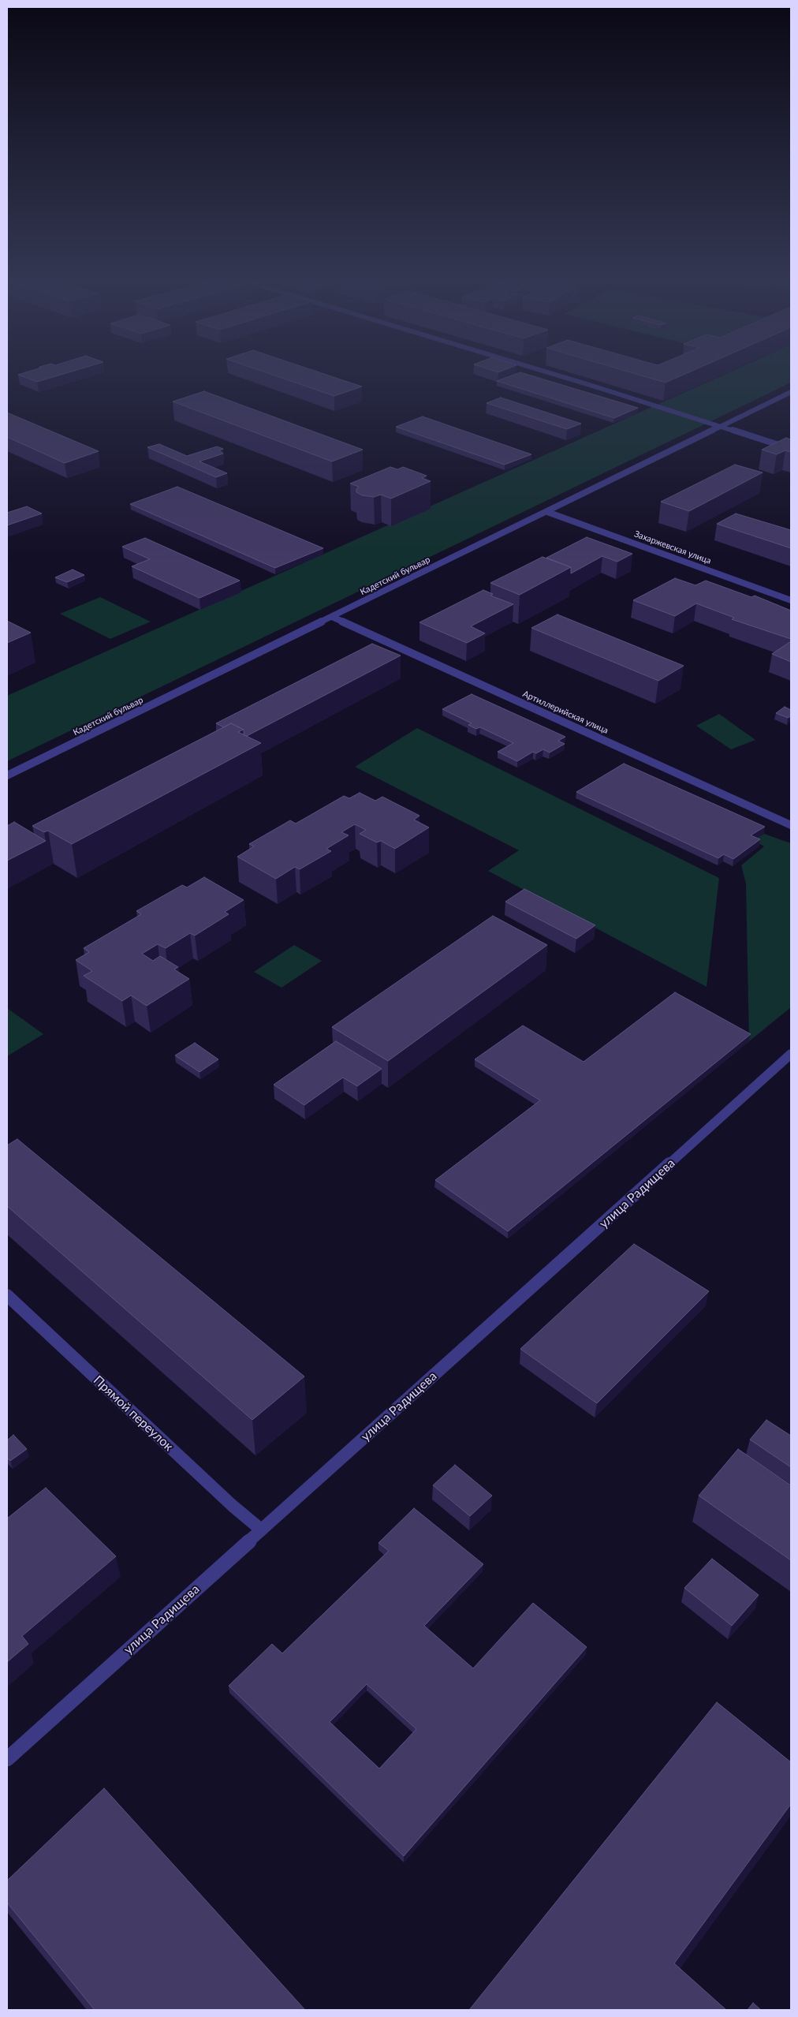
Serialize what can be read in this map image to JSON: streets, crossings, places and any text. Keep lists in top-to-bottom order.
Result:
{
  "streets": {
    "street": [
      "Захаржевская улица",
      "Кадетский бульвар",
      "Артиллерийская улица",
      "улица Радищева",
      "Прямой переулок"
    ]
  },
  "crossings": [
    ["Захаржевская улица", "Кадетский бульвар"],
    ["Кадетский бульвар", "Артиллерийская улица"],
    ["улица Радищева", "Прямой переулок"]
  ]
}
